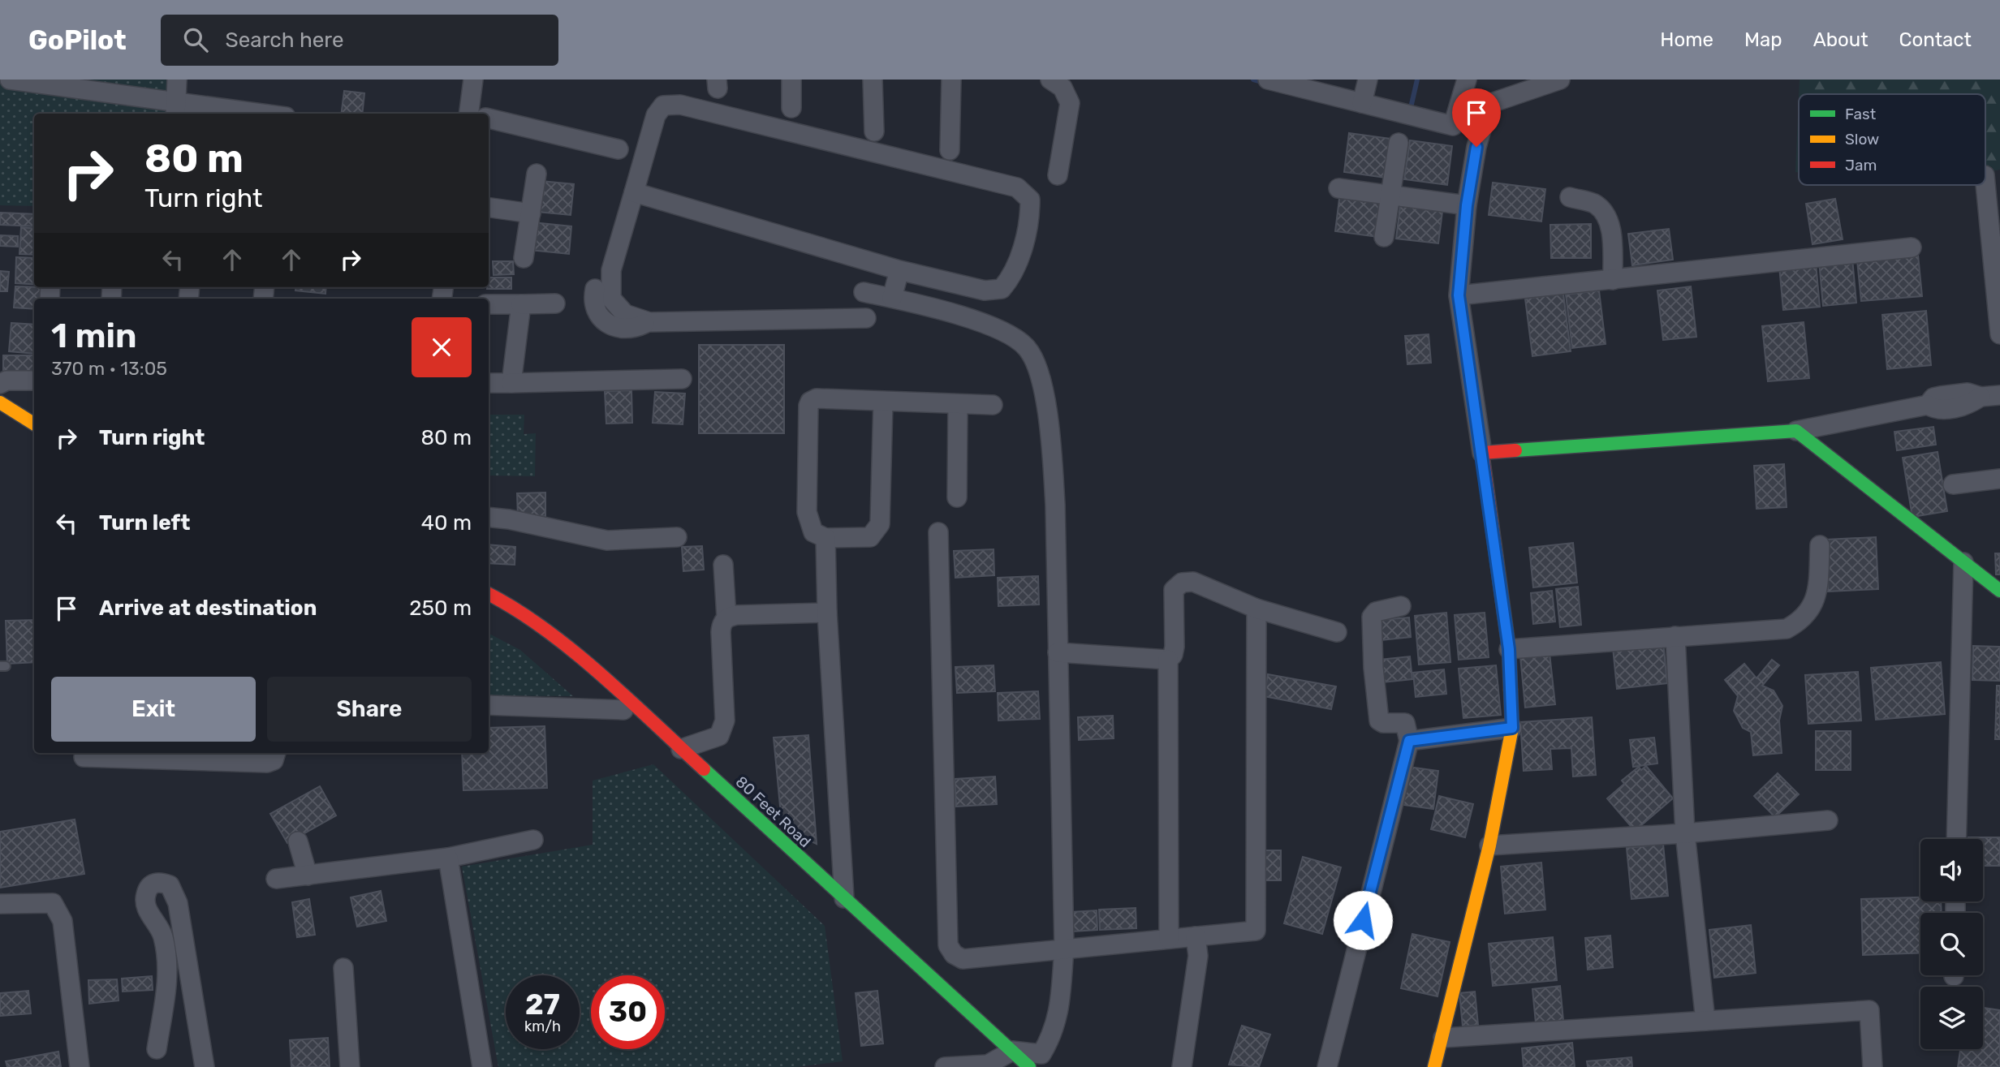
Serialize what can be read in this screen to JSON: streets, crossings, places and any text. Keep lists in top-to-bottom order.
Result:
{
  "streets": {
    "main road": ["80 Feet Road"]
  },
  "legend": ["Fast", "Slow", "Jam"],
  "page": {
    "header": "GoPilot",
    "search": "Search here",
    "nav": [
      "Home",
      "Map",
      "About",
      "Contact"
    ],
    "turn": ["80 m", "Turn right"],
    "heading": ["1 min", "370 m · 13:05"],
    "list": [
      {
        "name": "Turn right",
        "value": "80 m"
      },
      {
        "name": "Turn left",
        "value": "40 m"
      },
      {
        "name": "Arrive at destination",
        "value": "250 m"
      }
    ],
    "buttons": ["Exit", "Share"],
    "speed": "27 km/h",
    "limit": "30"
  }
}
